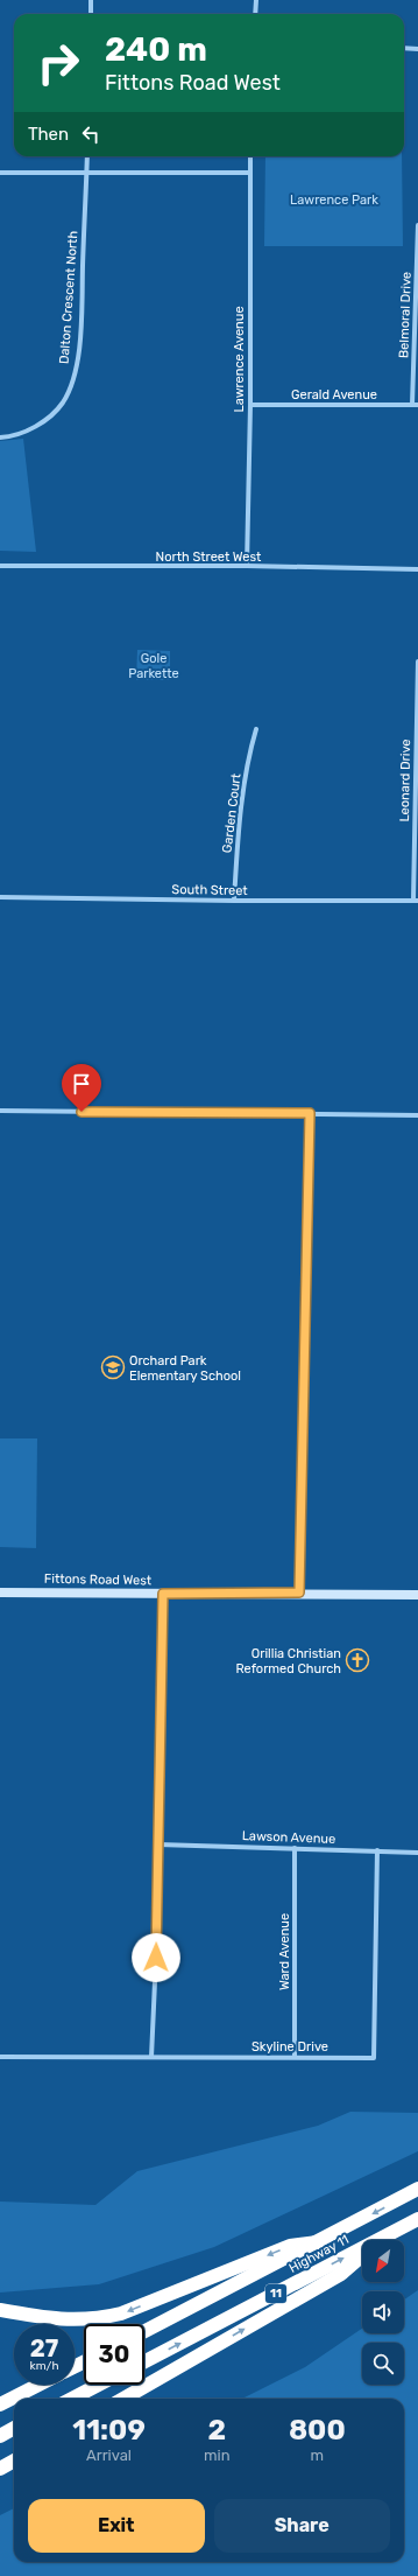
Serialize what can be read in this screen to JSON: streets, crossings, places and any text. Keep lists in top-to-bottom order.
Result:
{
  "streets": {
    "highway": ["Highway 11", "11"],
    "street": [
      "Dalton Crescent North",
      "Belmoral Drive",
      "Lawrence Avenue",
      "Gerald Avenue",
      "North Street West",
      "Leonard Drive",
      "Garden Court",
      "South Street",
      "Fittons Road West",
      "Lawson Avenue",
      "Ward Avenue",
      "Skyline Drive"
    ]
  },
  "crossings": [
    ["Belmoral Drive", "Gerald Avenue"],
    ["Lawrence Avenue", "Gerald Avenue"],
    ["Lawrence Avenue", "North Street West"],
    ["Leonard Drive", "South Street"],
    ["Garden Court", "South Street"],
    ["Lawson Avenue", "Ward Avenue"],
    ["Lawson Avenue", "Skyline Drive"],
    ["Ward Avenue", "Skyline Drive"]
  ],
  "parks": ["Lawrence Park", "Gole Parkette"],
  "places": {
    "school or university": ["Orchard Park Elementary School"],
    "church": ["Orillia Christian Reformed Church"]
  },
  "north": "bottom left",
  "page": {
    "turn": ["240 m", "Fittons Road West"],
    "then": "Then",
    "speed": "27 km/h",
    "limit": "30",
    "eta": [
      "11:09",
      "Arrival",
      "2",
      "min",
      "800",
      "m"
    ],
    "buttons": ["Exit", "Share"]
  }
}
